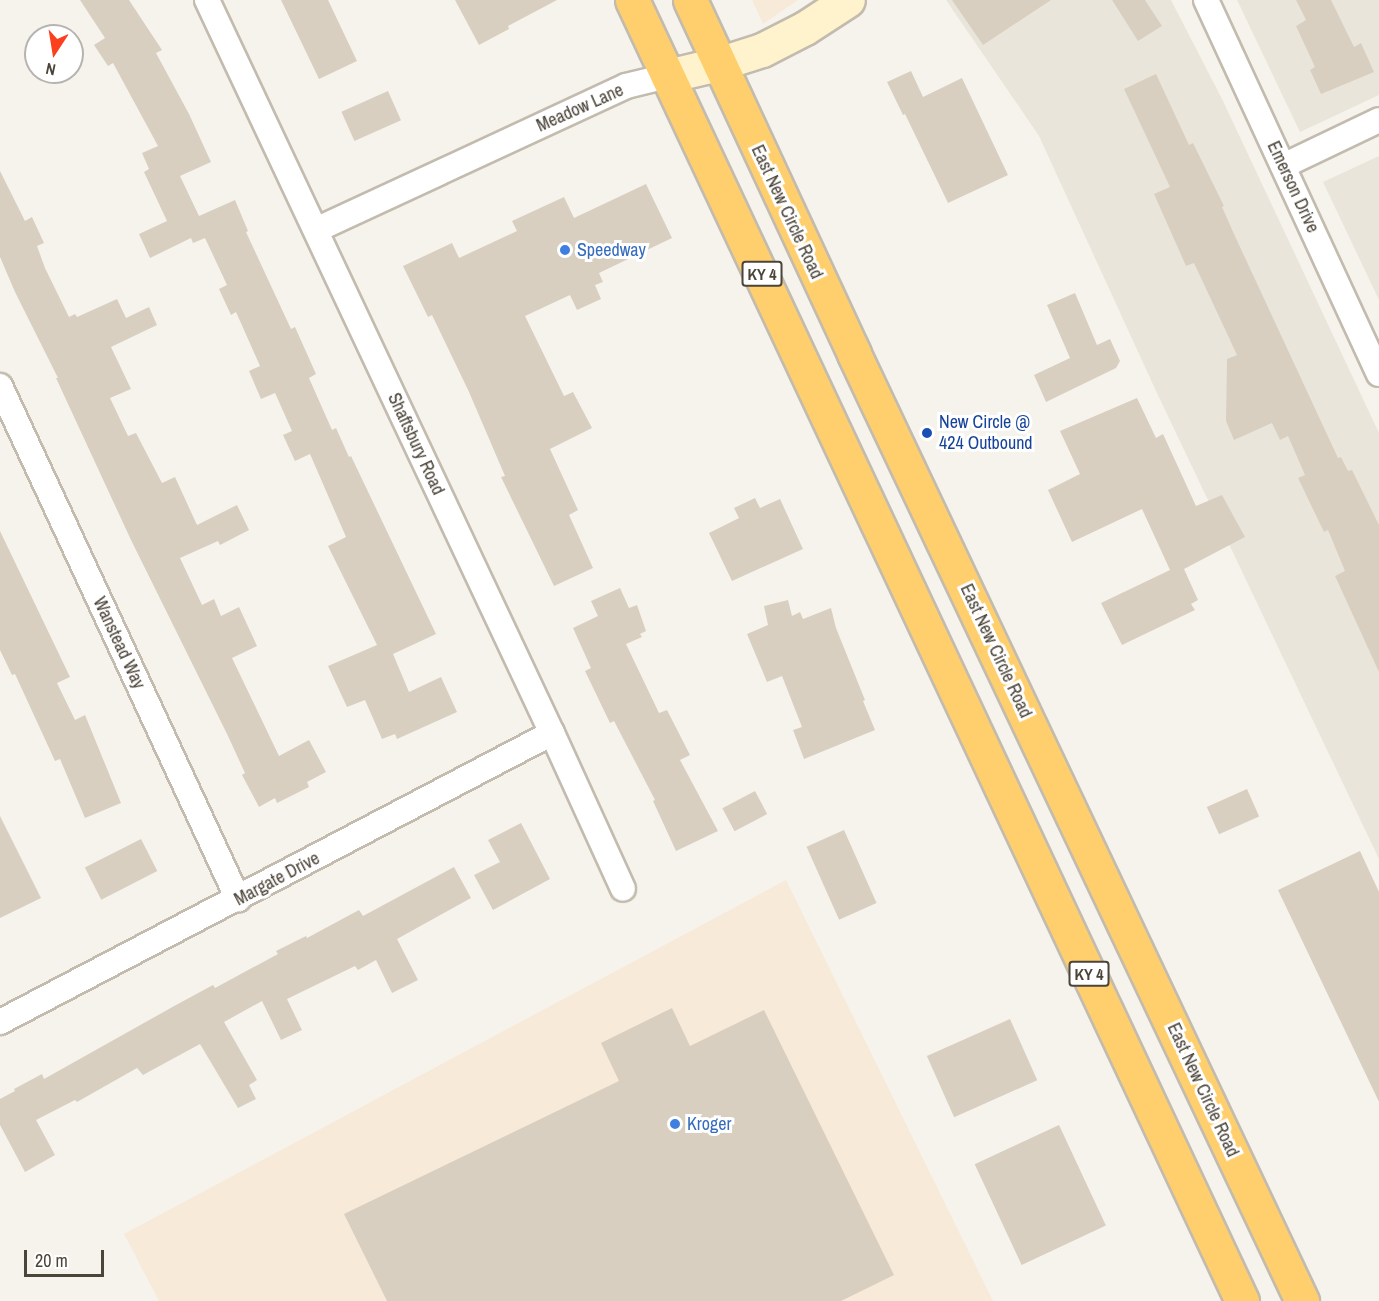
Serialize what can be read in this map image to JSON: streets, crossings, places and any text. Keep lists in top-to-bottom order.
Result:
{
  "streets": {
    "highway": ["East New Circle Road", "KY 4"],
    "street": [
      "Meadow Lane",
      "Emerson Drive",
      "Shaftsbury Road",
      "Wanstead Way",
      "Margate Drive"
    ]
  },
  "crossings": [
    ["Meadow Lane", "East New Circle Road"],
    ["Meadow Lane", "KY 4"],
    ["Meadow Lane", "Shaftsbury Road"],
    ["Shaftsbury Road", "Margate Drive"],
    ["Wanstead Way", "Margate Drive"]
  ],
  "places": ["Speedway", "New Circle @ 424 Outbound", "Kroger"],
  "scale_bar": "20 m",
  "north": "bottom"
}
